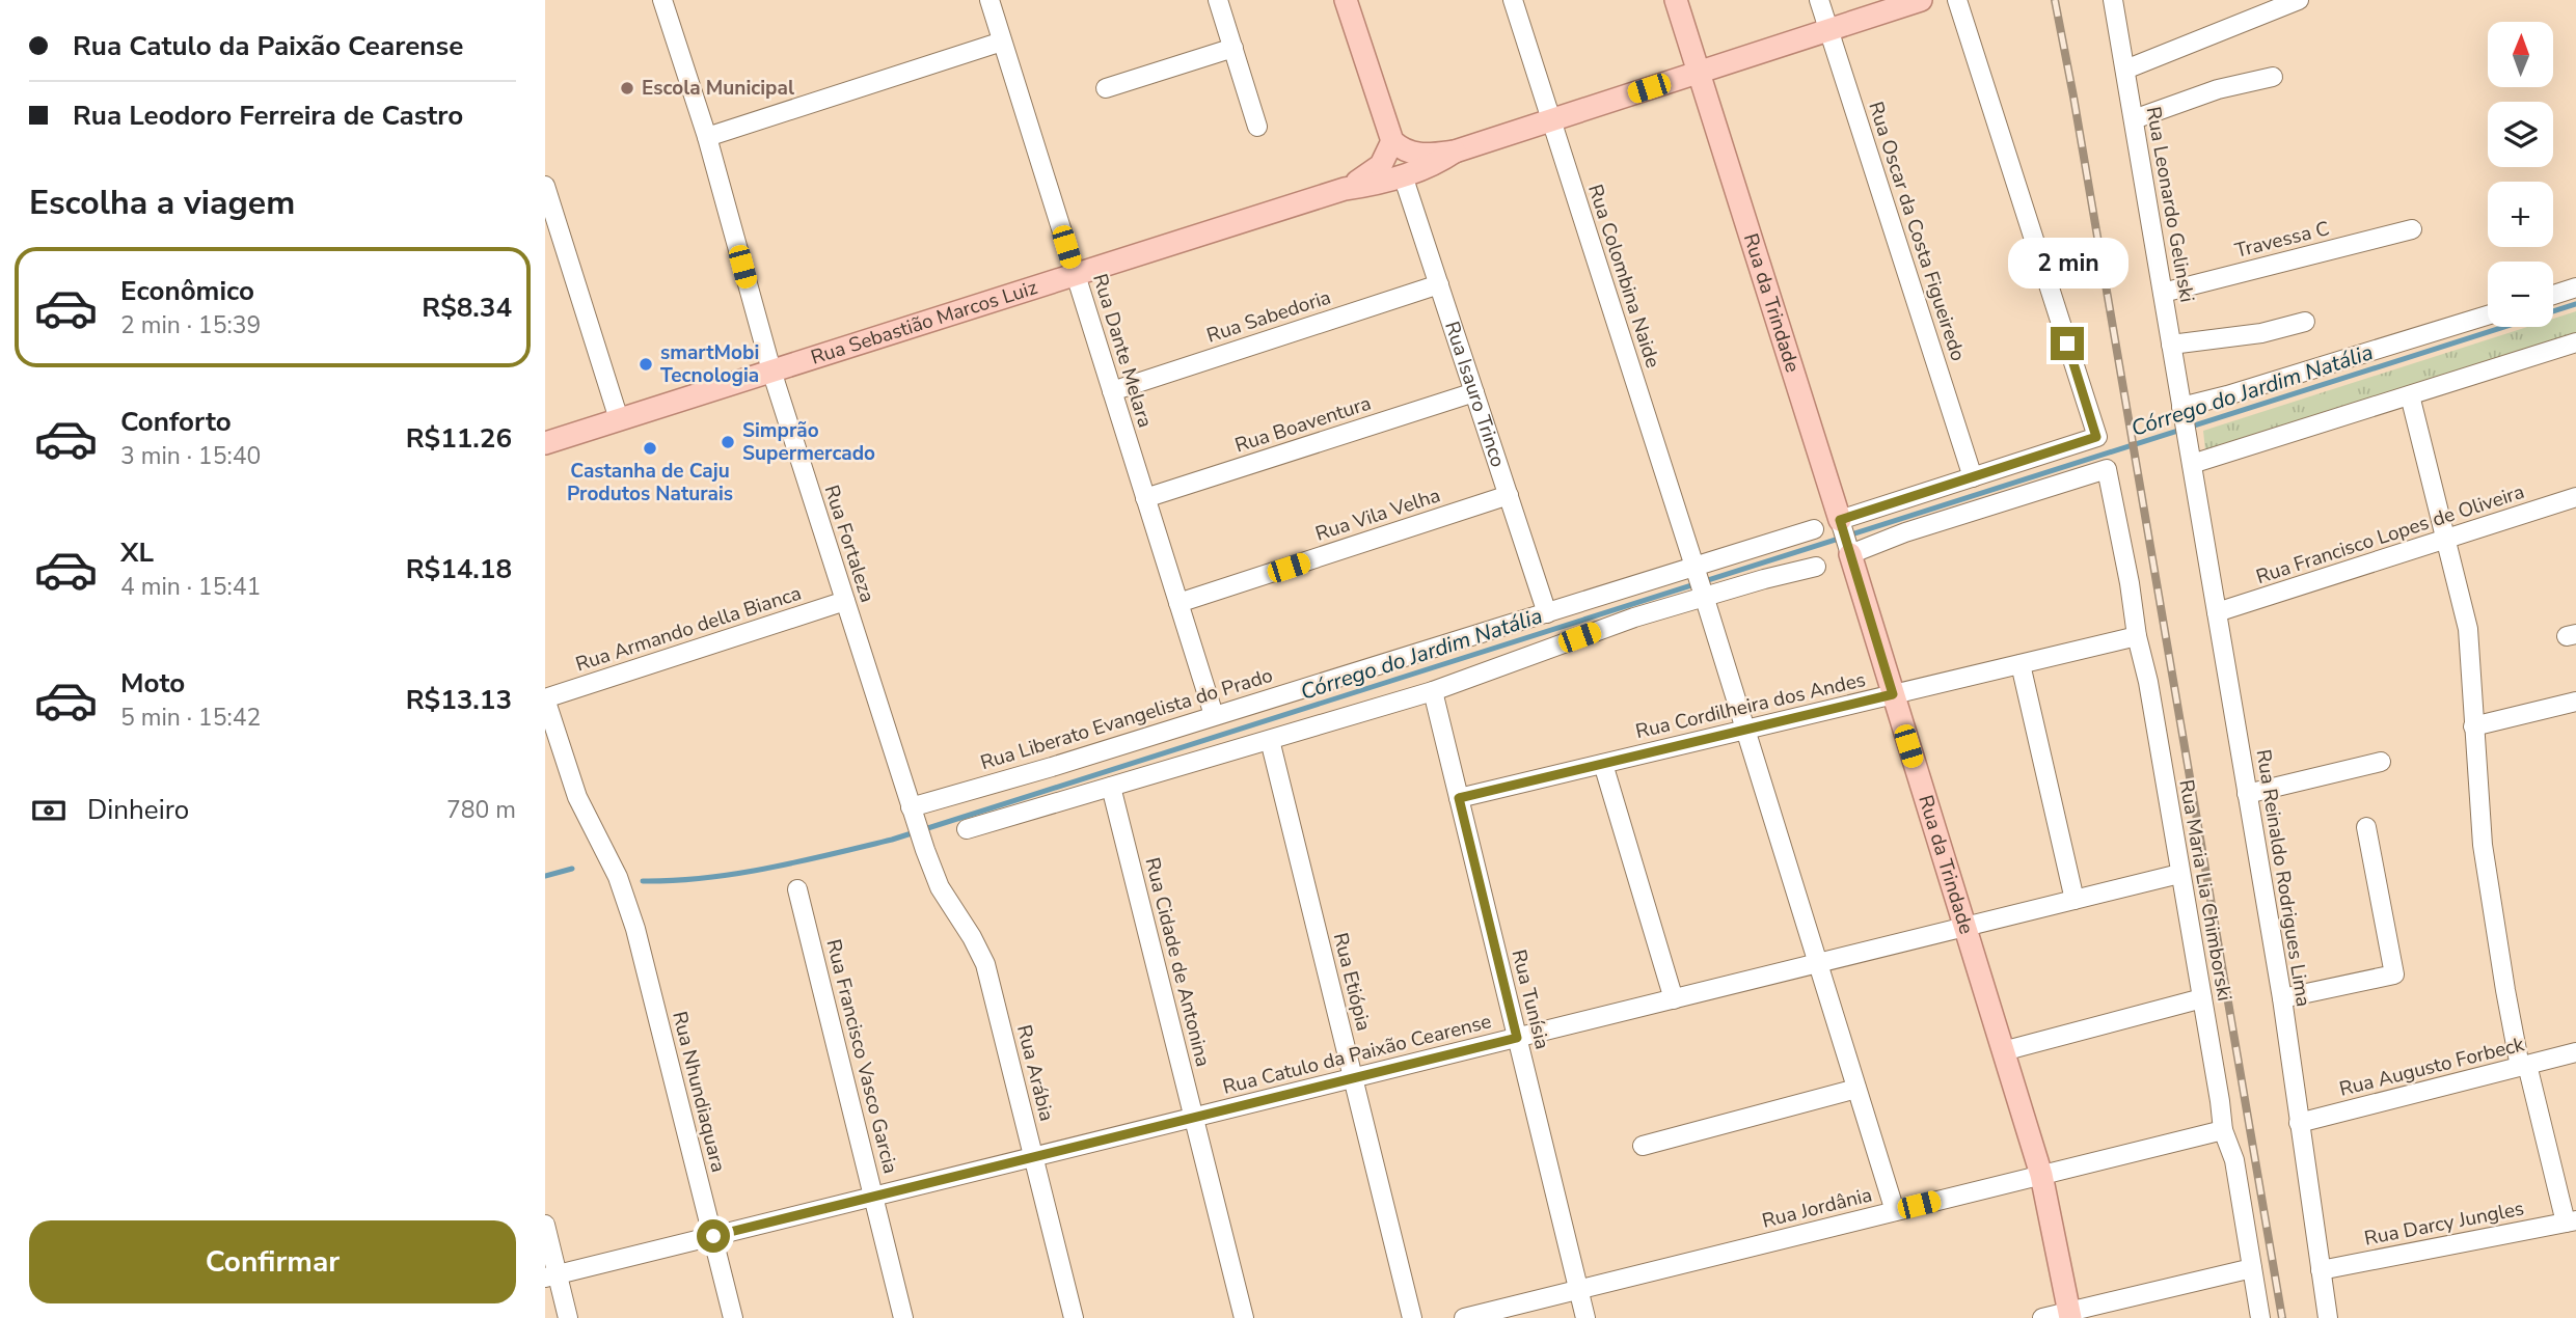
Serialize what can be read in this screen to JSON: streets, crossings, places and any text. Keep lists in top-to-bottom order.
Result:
{
  "streets": {
    "main road": ["Rua da Trindade", "Rua Sebastião Marcos Luiz"],
    "street": [
      "Rua Leonardo Gelinski",
      "Rua Oscar da Costa Figueiredo",
      "Travessa C",
      "Rua Colombina Naide",
      "Rua Sabedoria",
      "Rua Dante Melara",
      "Rua Isauro Trinco",
      "Rua Boaventura",
      "Rua Vila Velha",
      "Rua Francisco Lopes de Oliveira",
      "Rua Fortaleza",
      "Rua Armando della Bianca",
      "Rua Cordilheira dos Andes",
      "Rua Liberato Evangelista do Prado",
      "Rua Reinaldo Rodrigues Lima",
      "Rua Maria Lia Chimborski",
      "Rua Cidade de Antonina",
      "Rua Etiópia",
      "Rua Tunísia",
      "Rua Catulo da Paixão Cearense",
      "Rua Francisco Vasco Garcia",
      "Rua Augusto Forbeck",
      "Rua Arábia",
      "Rua Nhundiaquara",
      "Rua Jordânia",
      "Rua Darcy Jungles"
    ]
  },
  "crossings": [
    ["Rua Leonardo Gelinski", "Travessa C"],
    ["Rua Leonardo Gelinski", "Rua Reinaldo Rodrigues Lima"],
    ["Rua Oscar da Costa Figueiredo", "Rua Sebastião Marcos Luiz"],
    ["Rua Colombina Naide", "Rua Sebastião Marcos Luiz"],
    ["Rua Colombina Naide", "Rua Cordilheira dos Andes"],
    ["Rua Colombina Naide", "Rua Liberato Evangelista do Prado"],
    ["Rua Colombina Naide", "Rua Catulo da Paixão Cearense"],
    ["Rua Colombina Naide", "Rua Jordânia"],
    ["Rua da Trindade", "Rua Sebastião Marcos Luiz"],
    ["Rua da Trindade", "Rua Cordilheira dos Andes"],
    ["Rua da Trindade", "Rua Maria Lia Chimborski"],
    ["Rua da Trindade", "Rua Catulo da Paixão Cearense"],
    ["Rua da Trindade", "Rua Jordânia"],
    ["Rua Sabedoria", "Rua Dante Melara"],
    ["Rua Sabedoria", "Rua Isauro Trinco"],
    ["Rua Sebastião Marcos Luiz", "Rua Dante Melara"],
    ["Rua Sebastião Marcos Luiz", "Rua Isauro Trinco"],
    ["Rua Sebastião Marcos Luiz", "Rua Fortaleza"],
    ["Rua Dante Melara", "Rua Boaventura"],
    ["Rua Dante Melara", "Rua Vila Velha"],
    ["Rua Dante Melara", "Rua Liberato Evangelista do Prado"],
    ["Rua Isauro Trinco", "Rua Boaventura"],
    ["Rua Isauro Trinco", "Rua Vila Velha"],
    ["Rua Isauro Trinco", "Rua Liberato Evangelista do Prado"],
    ["Rua Francisco Lopes de Oliveira", "Rua Reinaldo Rodrigues Lima"],
    ["Rua Fortaleza", "Rua Armando della Bianca"],
    ["Rua Fortaleza", "Rua Liberato Evangelista do Prado"],
    ["Rua Fortaleza", "Rua Arábia"],
    ["Rua Armando della Bianca", "Rua Nhundiaquara"],
    ["Rua Cordilheira dos Andes", "Rua Maria Lia Chimborski"],
    ["Rua Cordilheira dos Andes", "Rua Tunísia"],
    ["Rua Reinaldo Rodrigues Lima", "Rua Augusto Forbeck"],
    ["Rua Reinaldo Rodrigues Lima", "Rua Darcy Jungles"],
    ["Rua Maria Lia Chimborski", "Rua Catulo da Paixão Cearense"],
    ["Rua Maria Lia Chimborski", "Rua Jordânia"],
    ["Rua Cidade de Antonina", "Rua Catulo da Paixão Cearense"],
    ["Rua Etiópia", "Rua Catulo da Paixão Cearense"],
    ["Rua Tunísia", "Rua Catulo da Paixão Cearense"],
    ["Rua Tunísia", "Rua Jordânia"],
    ["Rua Catulo da Paixão Cearense", "Rua Francisco Vasco Garcia"],
    ["Rua Catulo da Paixão Cearense", "Rua Arábia"],
    ["Rua Catulo da Paixão Cearense", "Rua Nhundiaquara"]
  ],
  "water": ["Córrego do Jardim Natália"],
  "places": [
    "Escola Municipal",
    "smartMobi Tecnologia",
    "Simprão Supermercado",
    "Castanha de Caju Produtos Naturais"
  ],
  "north": "top",
  "page": {
    "banner": ["Rua Catulo da Paixão Cearense", "Rua Leodoro Ferreira de Castro"],
    "map_buttons": ["+", "−"],
    "heading": "Escolha a viagem",
    "bubble": "2 min",
    "list": [
      {
        "name": "Econômico",
        "note": "2 min · 15:39",
        "value": "R$8.34"
      },
      {
        "name": "Conforto",
        "note": "3 min · 15:40",
        "value": "R$11.26"
      },
      {
        "name": "XL",
        "note": "4 min · 15:41",
        "value": "R$14.18"
      },
      {
        "name": "Moto",
        "note": "5 min · 15:42",
        "value": "R$13.13"
      }
    ],
    "pay": ["Dinheiro", "780 m"],
    "buttons": "Confirmar"
  }
}
